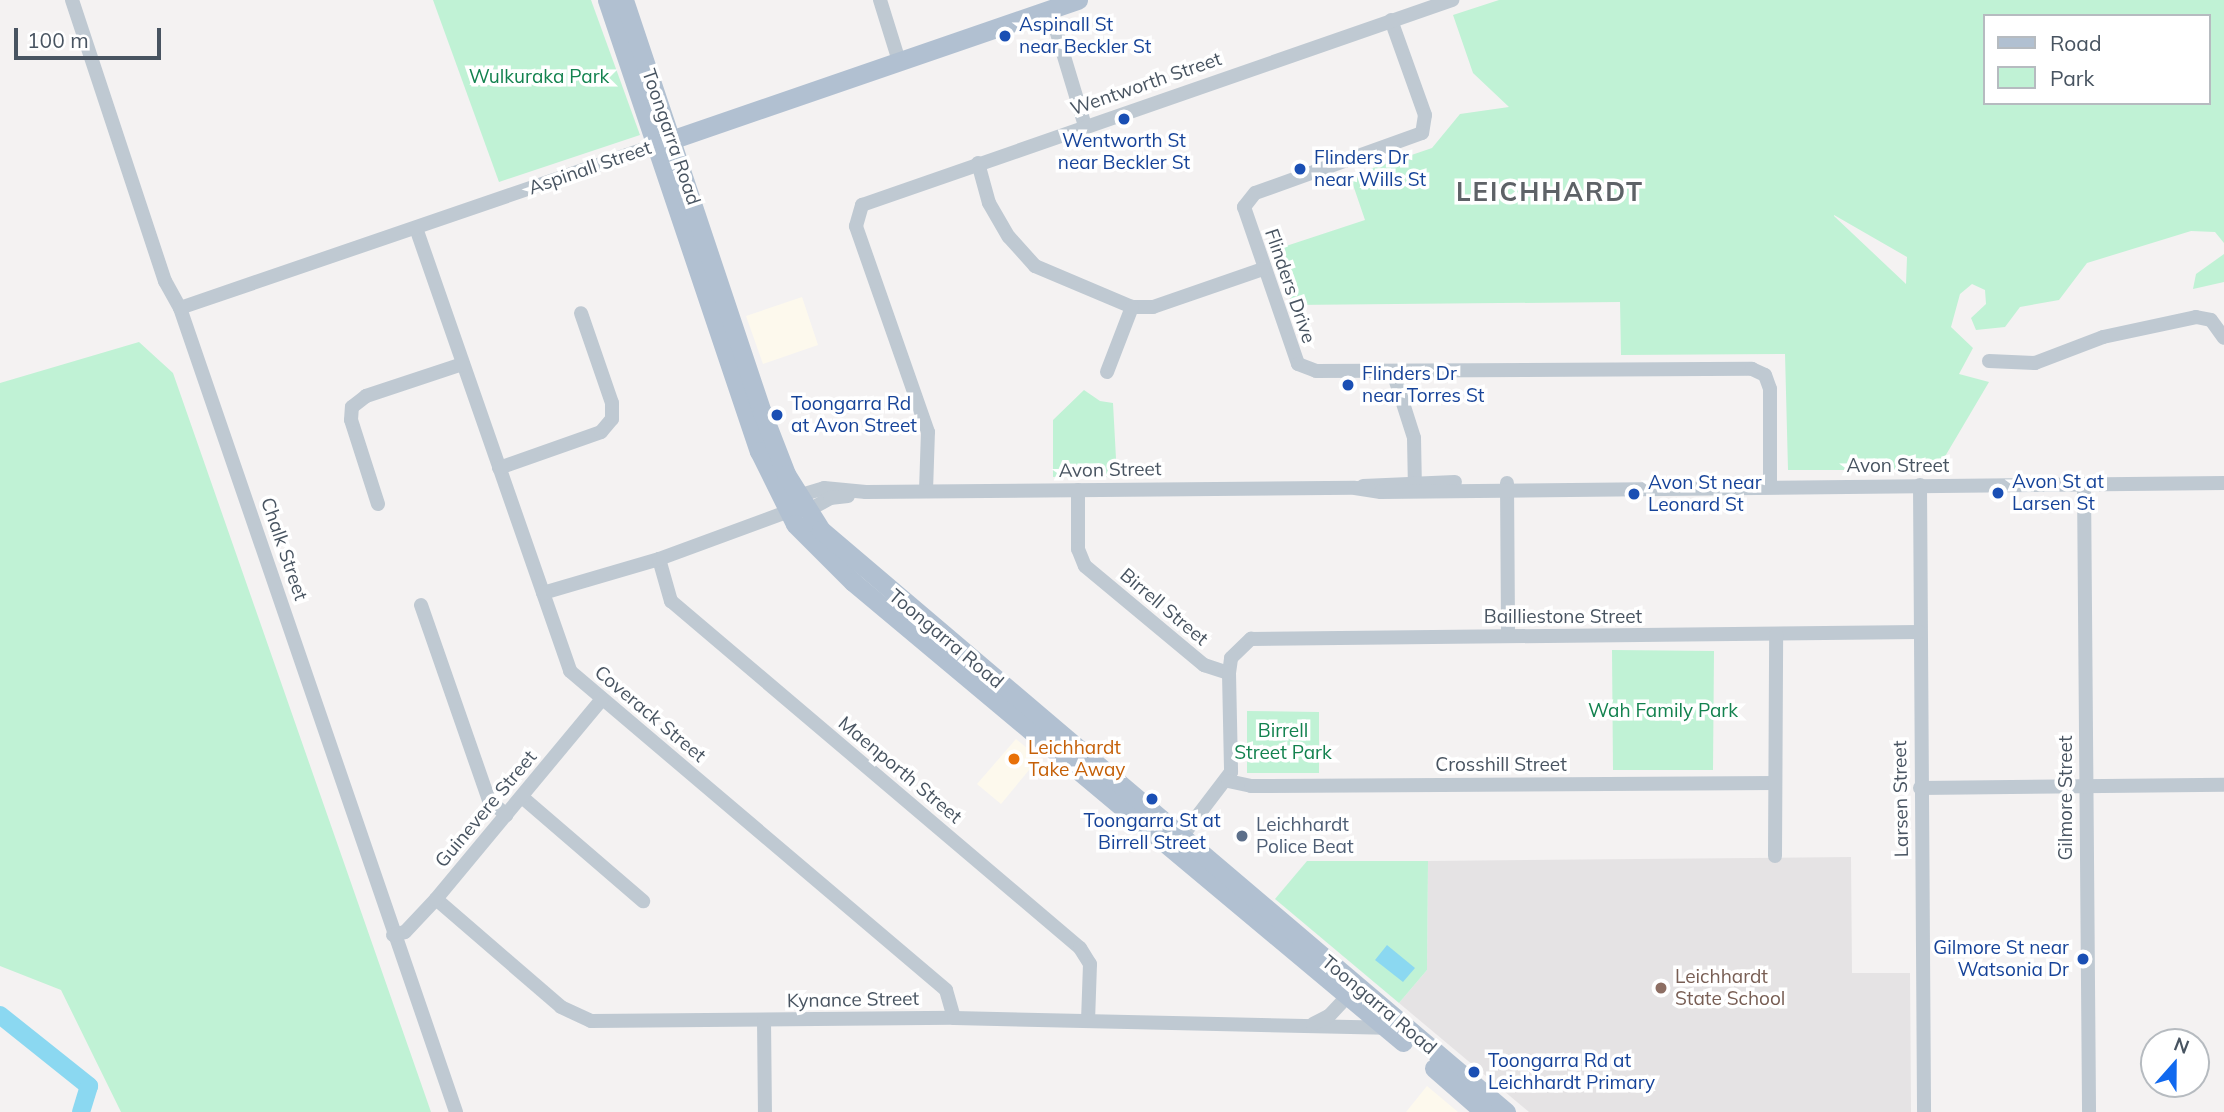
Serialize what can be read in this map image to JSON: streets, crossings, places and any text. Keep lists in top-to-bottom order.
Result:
{
  "streets": {
    "main road": ["Toongarra Road", "Aspinall Street"],
    "street": [
      "Wentworth Street",
      "Flinders Drive",
      "Avon Street",
      "Chalk Street",
      "Birrell Street",
      "Bailliestone Street",
      "Coverack Street",
      "Crosshill Street",
      "Maenporth Street",
      "Gilmore Street",
      "Larsen Street",
      "Guinevere Street",
      "Kynance Street"
    ]
  },
  "crossings": [
    ["Wentworth Street", "Flinders Drive"],
    ["Wentworth Street", "Avon Street"],
    ["Toongarra Road", "Aspinall Street"],
    ["Toongarra Road", "Avon Street"],
    ["Toongarra Road", "Kynance Street"],
    ["Aspinall Street", "Chalk Street"],
    ["Aspinall Street", "Coverack Street"],
    ["Flinders Drive", "Avon Street"],
    ["Avon Street", "Birrell Street"],
    ["Avon Street", "Coverack Street"],
    ["Avon Street", "Maenporth Street"],
    ["Avon Street", "Gilmore Street"],
    ["Avon Street", "Larsen Street"],
    ["Chalk Street", "Guinevere Street"],
    ["Birrell Street", "Bailliestone Street"],
    ["Bailliestone Street", "Larsen Street"],
    ["Coverack Street", "Guinevere Street"],
    ["Coverack Street", "Kynance Street"],
    ["Maenporth Street", "Kynance Street"],
    ["Guinevere Street", "Kynance Street"]
  ],
  "districts": ["LEICHHARDT"],
  "parks": ["Wulkuraka Park", "Wah Family Park", "Birrell Street Park"],
  "places": [
    "Aspinall St near Beckler St",
    "Wentworth St near Beckler St",
    "Flinders Dr near Wills St",
    "Flinders Dr near Torres St",
    "Toongarra Rd at Avon Street",
    "Avon St at Larsen St",
    "Avon St near Leonard St",
    "Leichhardt Take Away",
    "Toongarra St at Birrell Street",
    "Leichhardt Police Beat",
    "Gilmore St near Watsonia Dr",
    "Leichhardt State School",
    "Toongarra Rd at Leichhardt Primary"
  ],
  "legend": ["Road", "Park"],
  "scale_bar": "100 m",
  "north": "top"
}
